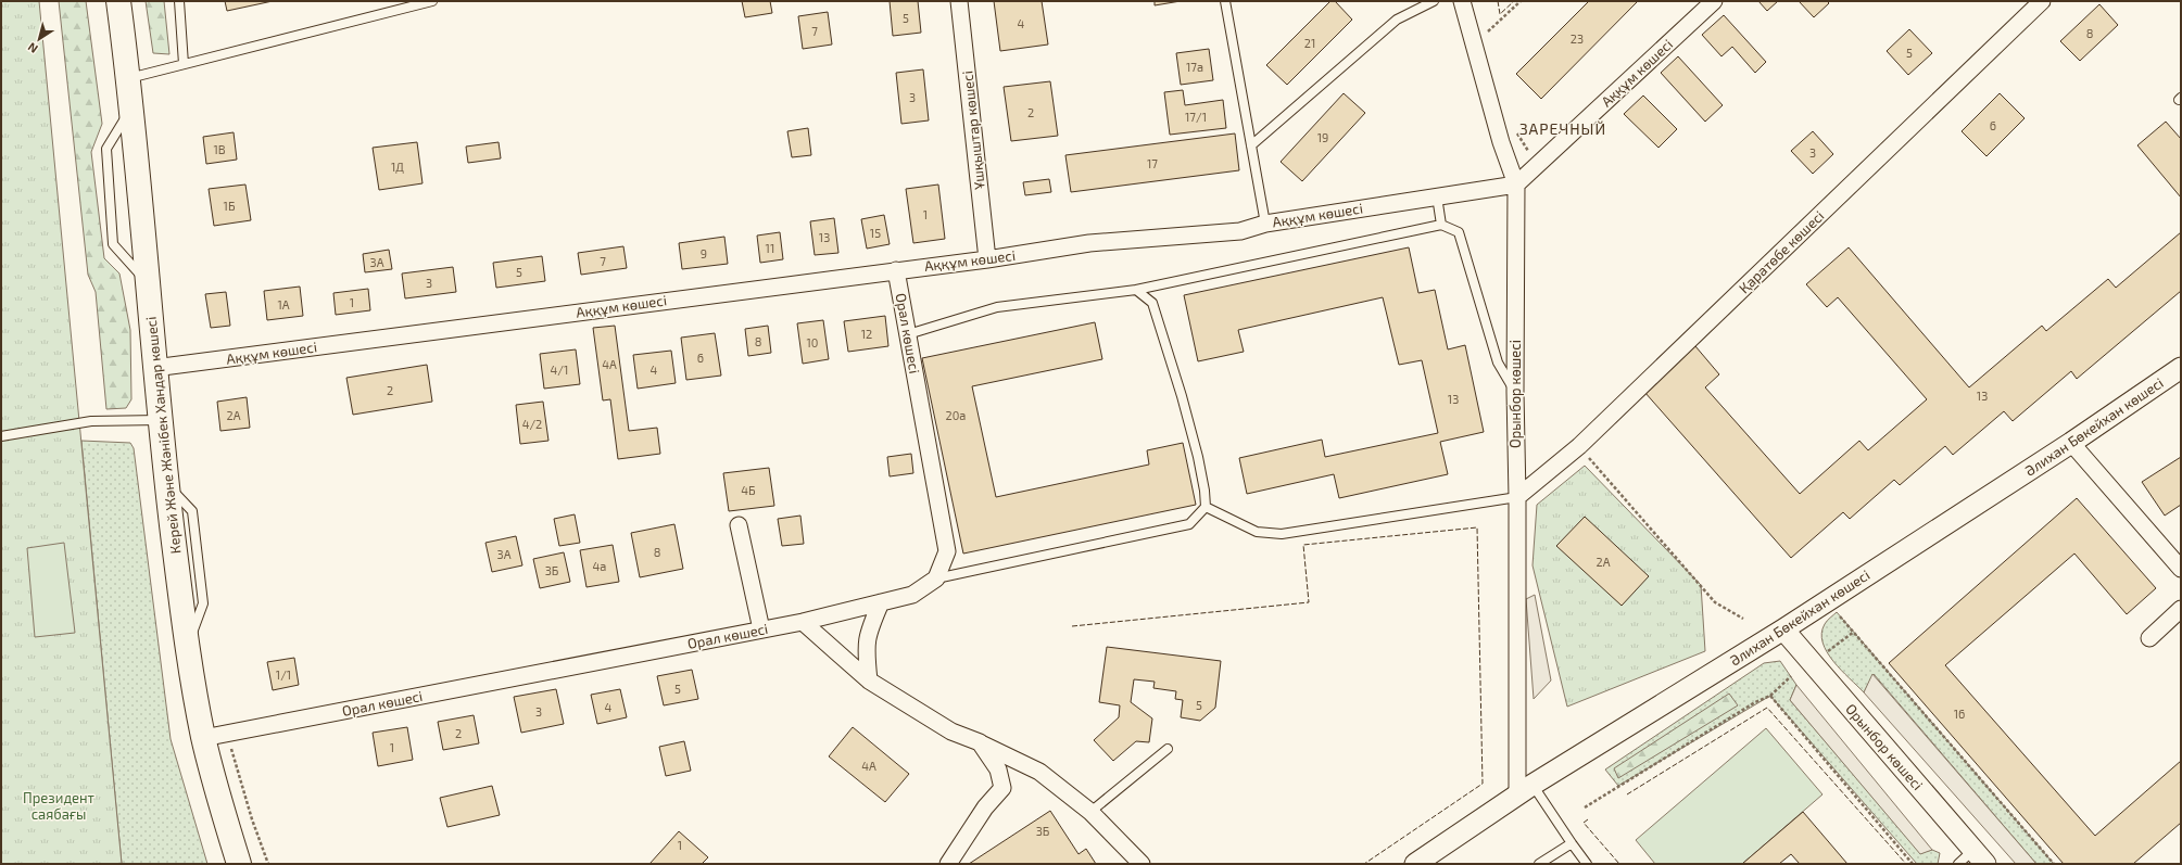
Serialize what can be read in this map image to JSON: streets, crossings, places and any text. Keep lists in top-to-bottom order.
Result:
{
  "streets": {
    "main road": ["Керей Және Жәнібек Хандар көшесі"],
    "street": [
      "Аққұм көшесі",
      "Ұшқыштар көшесі",
      "Қаратөбе көшесі",
      "Орал көшесі",
      "Орынбор көшесі",
      "Әлихан Бөкейхан көшесі"
    ]
  },
  "crossings": [
    ["Аққұм көшесі", "Ұшқыштар көшесі"],
    ["Аққұм көшесі", "Орал көшесі"],
    ["Аққұм көшесі", "Орынбор көшесі"],
    ["Аққұм көшесі", "Керей Және Жәнібек Хандар көшесі"],
    ["Қаратөбе көшесі", "Орынбор көшесі"],
    ["Орал көшесі", "Керей Және Жәнібек Хандар көшесі"],
    ["Орынбор көшесі", "Әлихан Бөкейхан көшесі"]
  ],
  "districts": ["ЗАРЕЧНЫЙ"],
  "parks": ["Президент саябағы"],
  "house_numbers": [
    "5",
    "4",
    "7",
    "8",
    "23",
    "21",
    "5",
    "17а",
    "3",
    "2",
    "17/1",
    "6",
    "19",
    "1В",
    "3",
    "17",
    "1Д",
    "1Б",
    "1",
    "15",
    "13",
    "11",
    "9",
    "7",
    "3А",
    "5",
    "3",
    "1",
    "1А",
    "12",
    "8",
    "10",
    "6",
    "4А",
    "4/1",
    "4",
    "2",
    "13",
    "13",
    "2А",
    "20а",
    "4/2",
    "4Б",
    "8",
    "3А",
    "2А",
    "4а",
    "3Б",
    "1/1",
    "5",
    "5",
    "4",
    "3",
    "16",
    "2",
    "1",
    "4А",
    "3Б",
    "1"
  ],
  "north": "bottom left"
}
